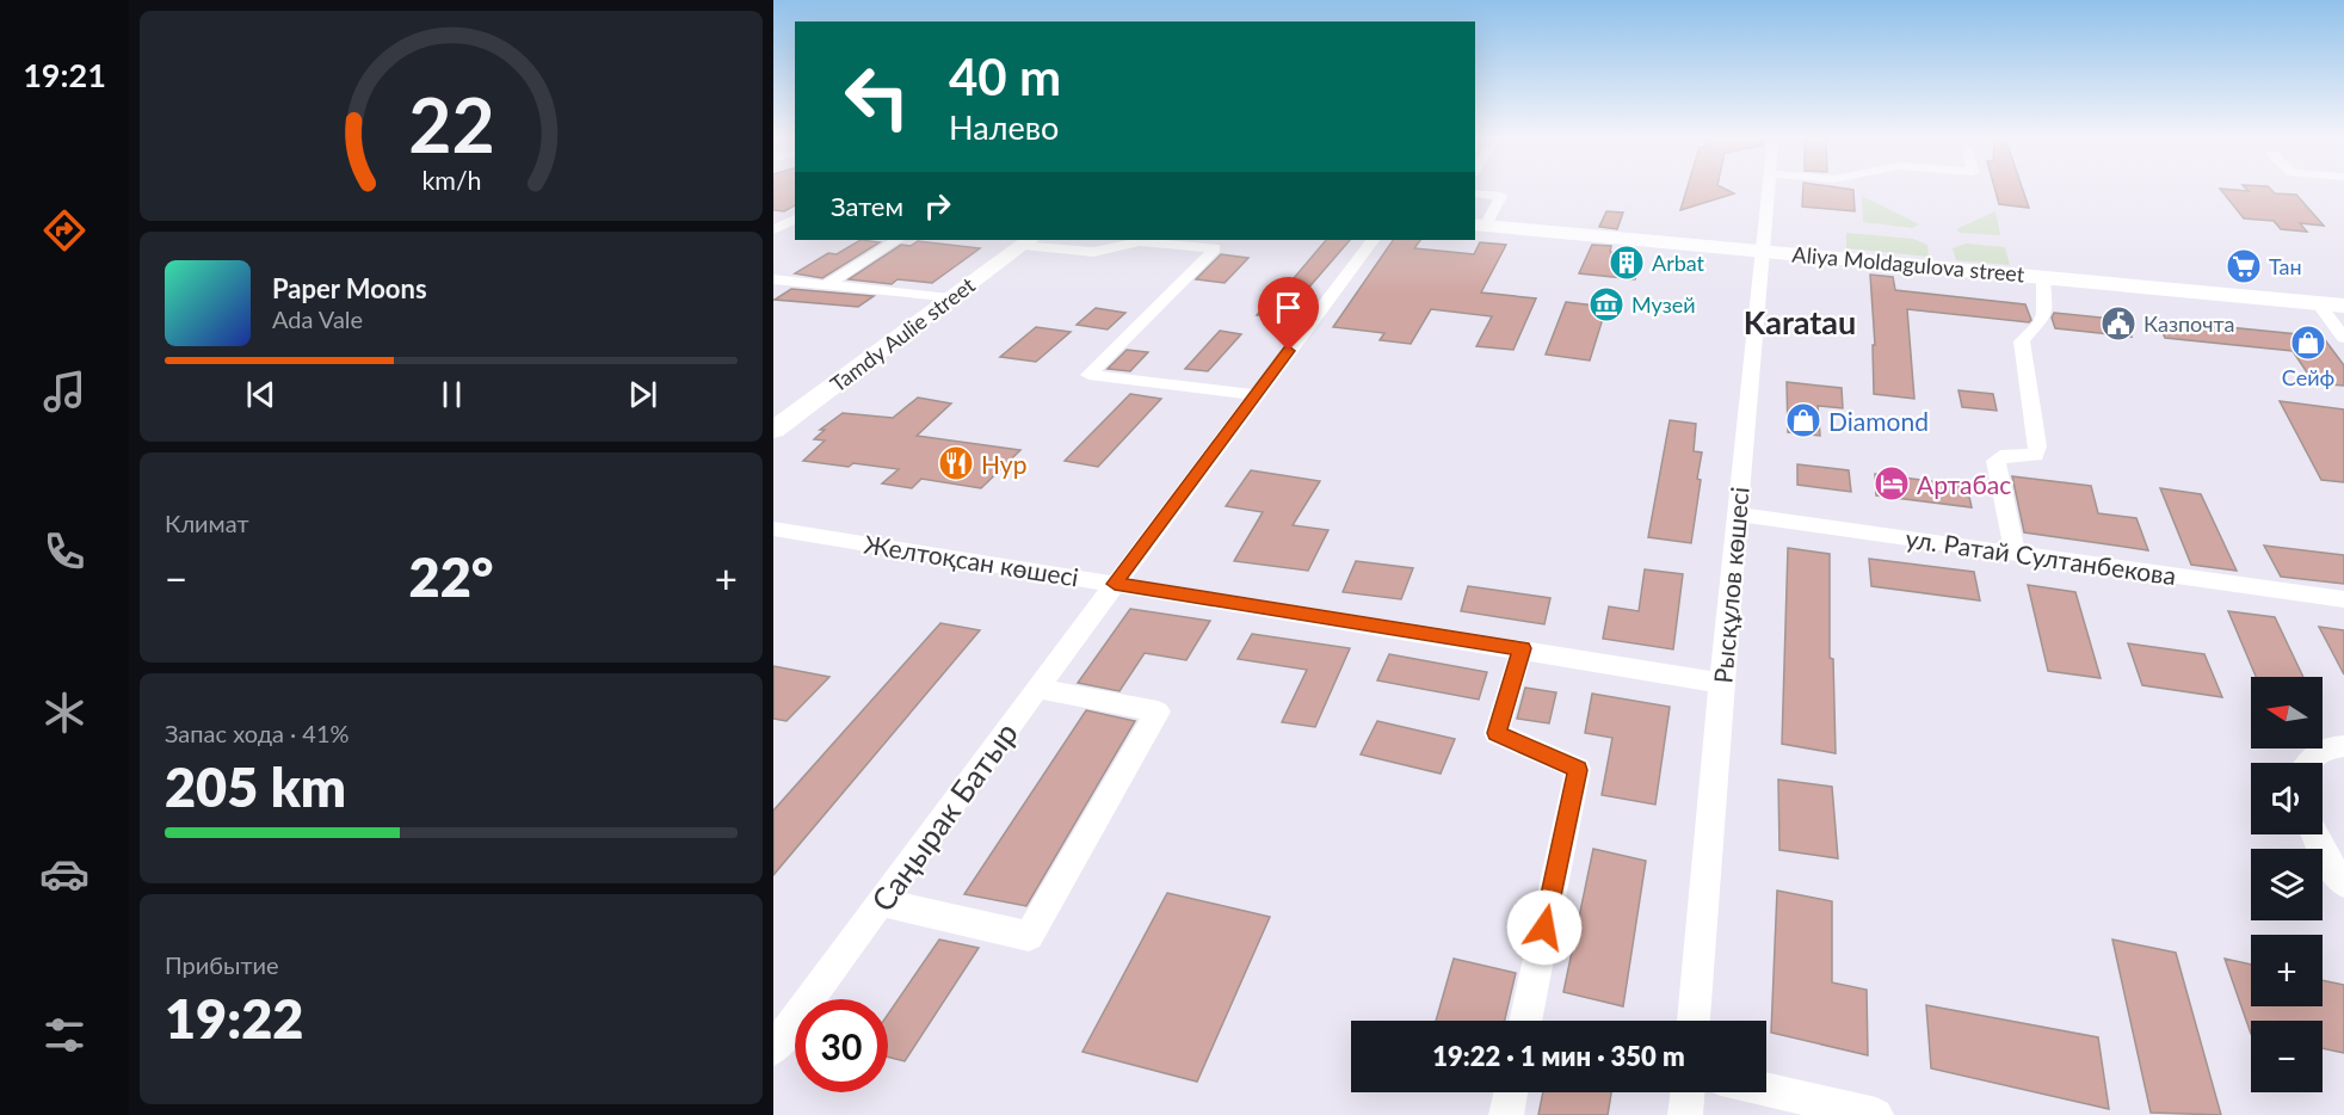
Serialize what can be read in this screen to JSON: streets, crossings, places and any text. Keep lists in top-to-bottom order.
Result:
{
  "streets": {
    "street": [
      "Aliya Moldagulova street",
      "Tamdy Aulie street",
      "ул. Ратай Султанбекова",
      "Желтоқсан көшесі",
      "Рысқұлов көшесі",
      "Саңырак Батыр"
    ]
  },
  "crossings": [
    ["Aliya Moldagulova street", "Рысқұлов көшесі"],
    ["ул. Ратай Султанбекова", "Рысқұлов көшесі"],
    ["Желтоқсан көшесі", "Рысқұлов көшесі"],
    ["Желтоқсан көшесі", "Саңырак Батыр"]
  ],
  "districts": ["Karatau"],
  "places": {
    "building": ["Arbat"],
    "supermarket": ["Тан"],
    "museum": ["Музей"],
    "public building": ["Казпочта"],
    "shop": ["Сейф", "Diamond"],
    "restaurant": ["Нур"],
    "hotel": ["Артабас"]
  },
  "north": "left",
  "page": {
    "tabs": "19:21",
    "turn": ["40 m", "Налево"],
    "then": "Затем",
    "song": ["Paper Moons", "Ada Vale"],
    "tile": [
      "Климат",
      ["Запас хода · 41%", "205 km"],
      ["Прибытие", "19:22"]
    ],
    "heat": ["−", "22°", "+"],
    "map_buttons": ["+", "−"],
    "limit": "30",
    "trip": "19:22 · 1 мин · 350 m",
    "gauge": ["22", "km/h"]
  }
}
